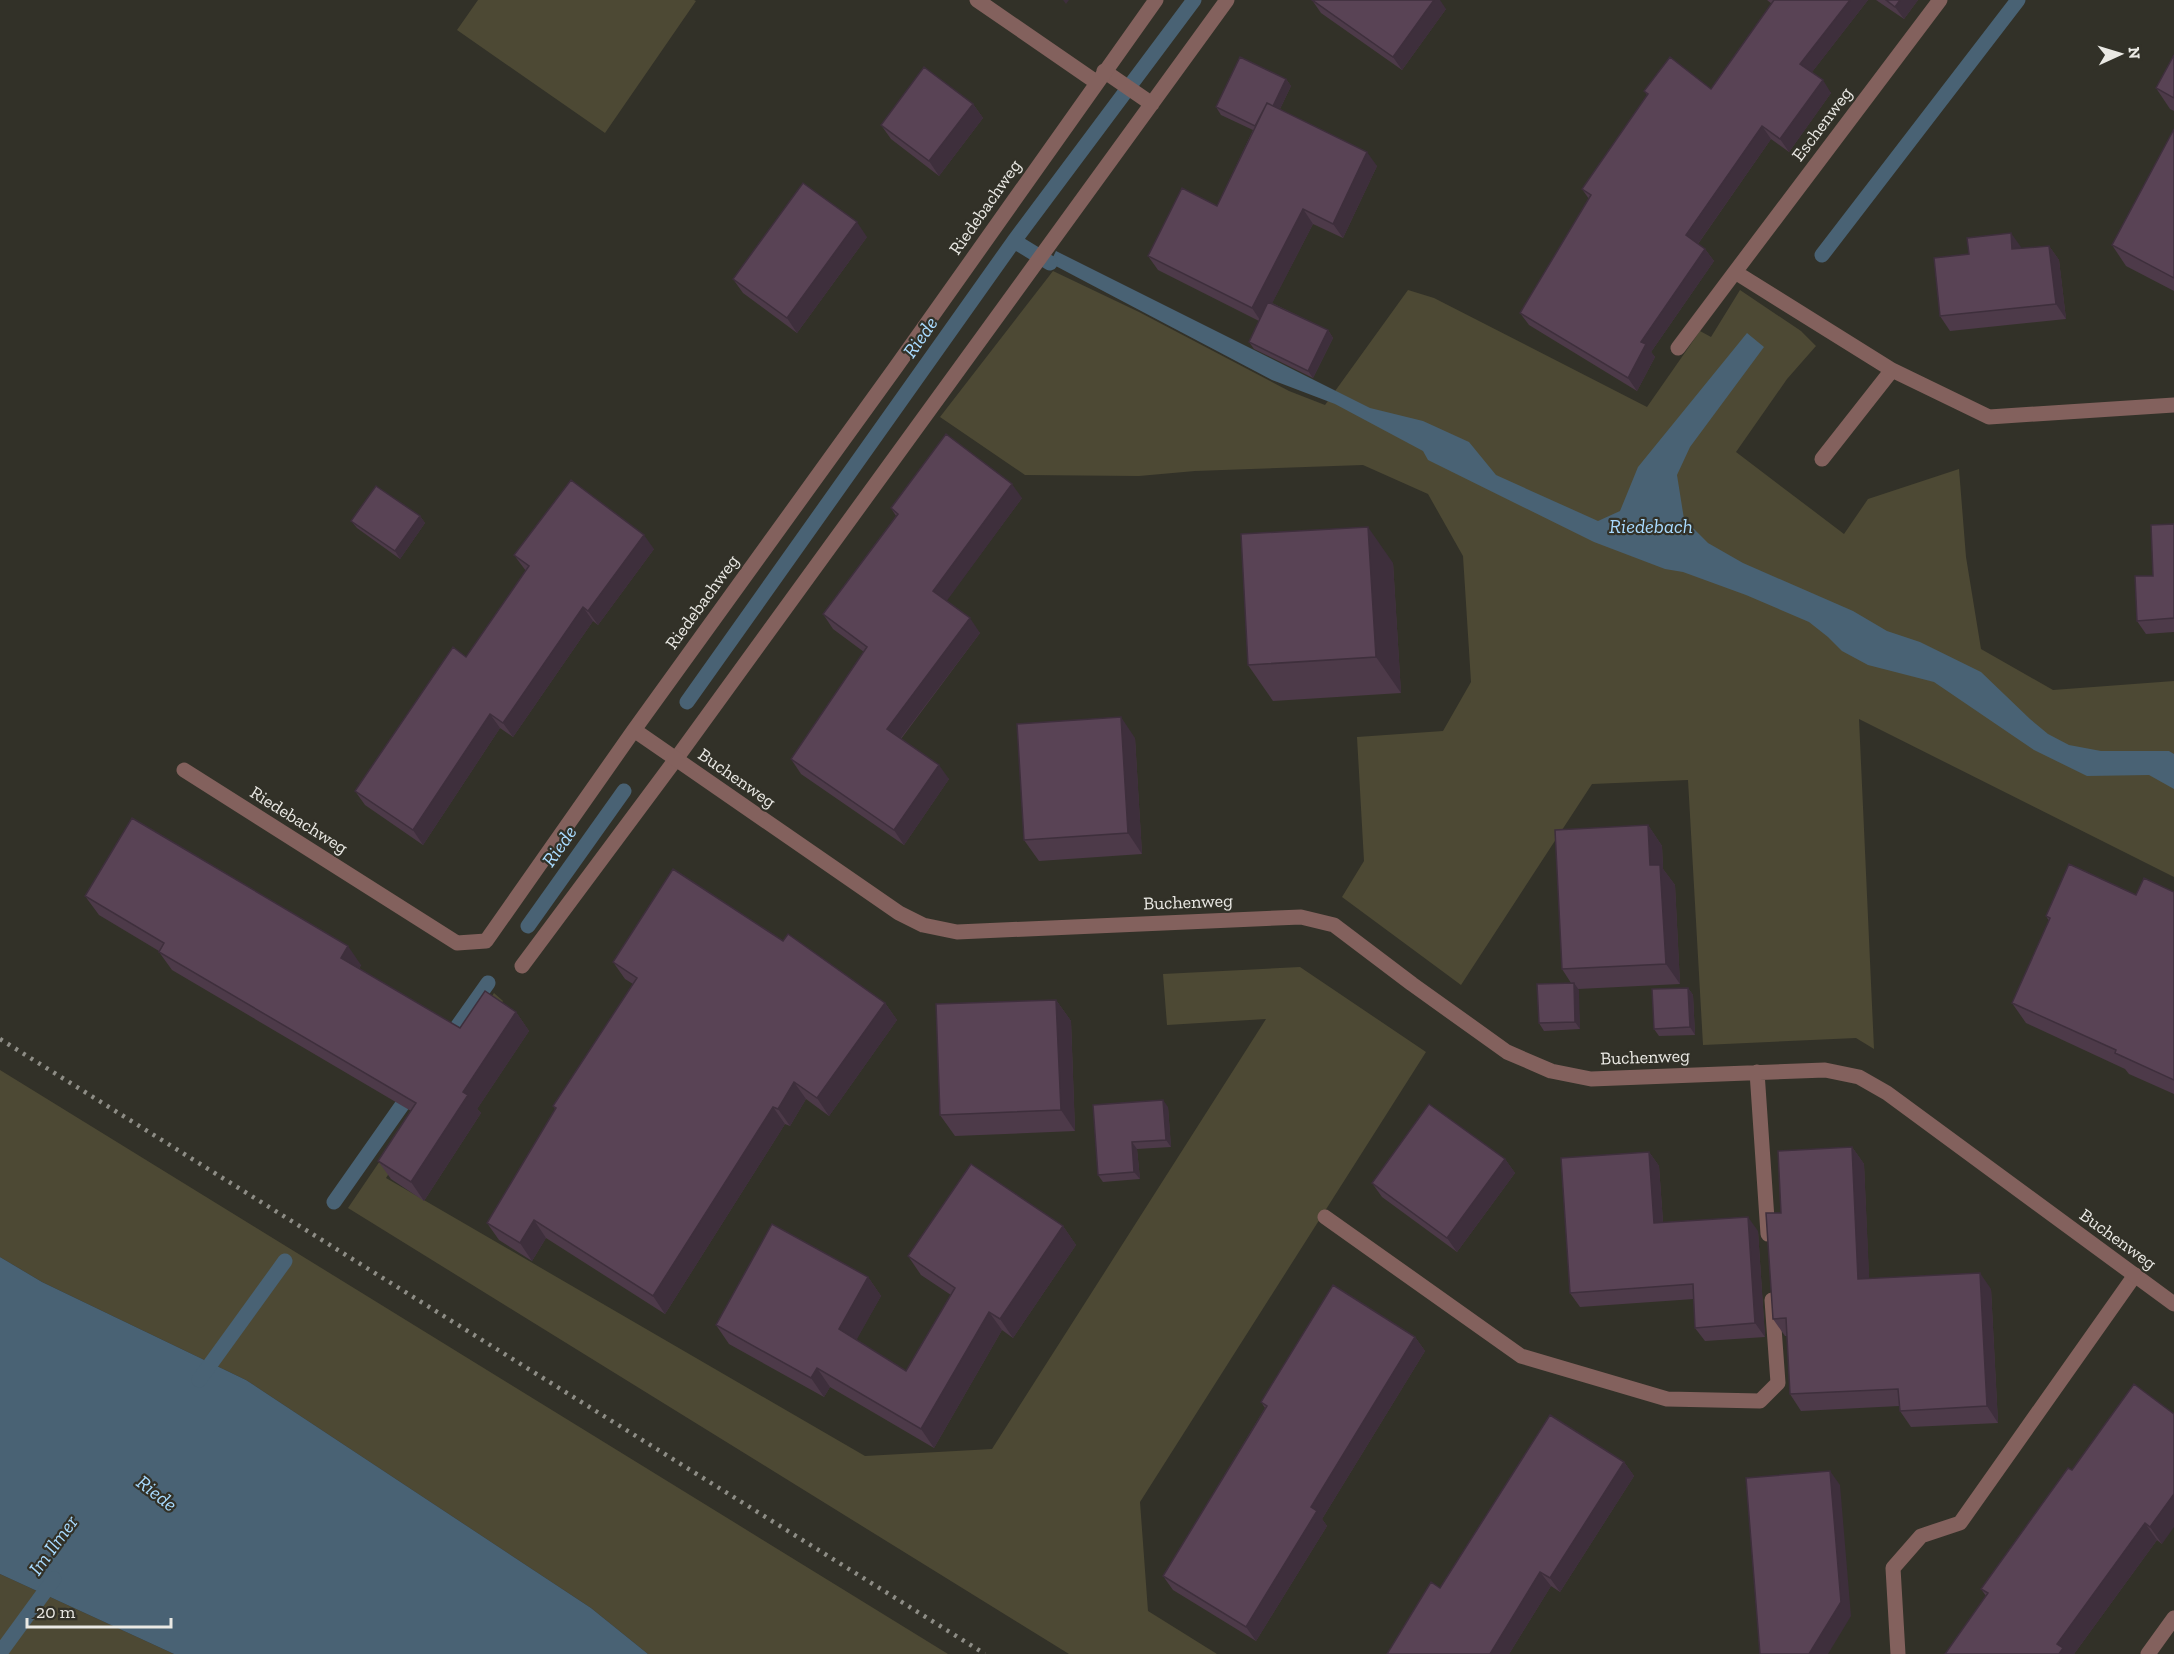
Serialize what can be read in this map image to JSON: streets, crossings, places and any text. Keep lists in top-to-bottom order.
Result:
{
  "streets": {
    "street": ["Eschenweg", "Riedebachweg", "Buchenweg"]
  },
  "crossings": [
    ["Riedebachweg", "Buchenweg"]
  ],
  "water": ["Riede", "Riedebach", "Im Ilmer"],
  "scale_bar": "20 m",
  "north": "right"
}
